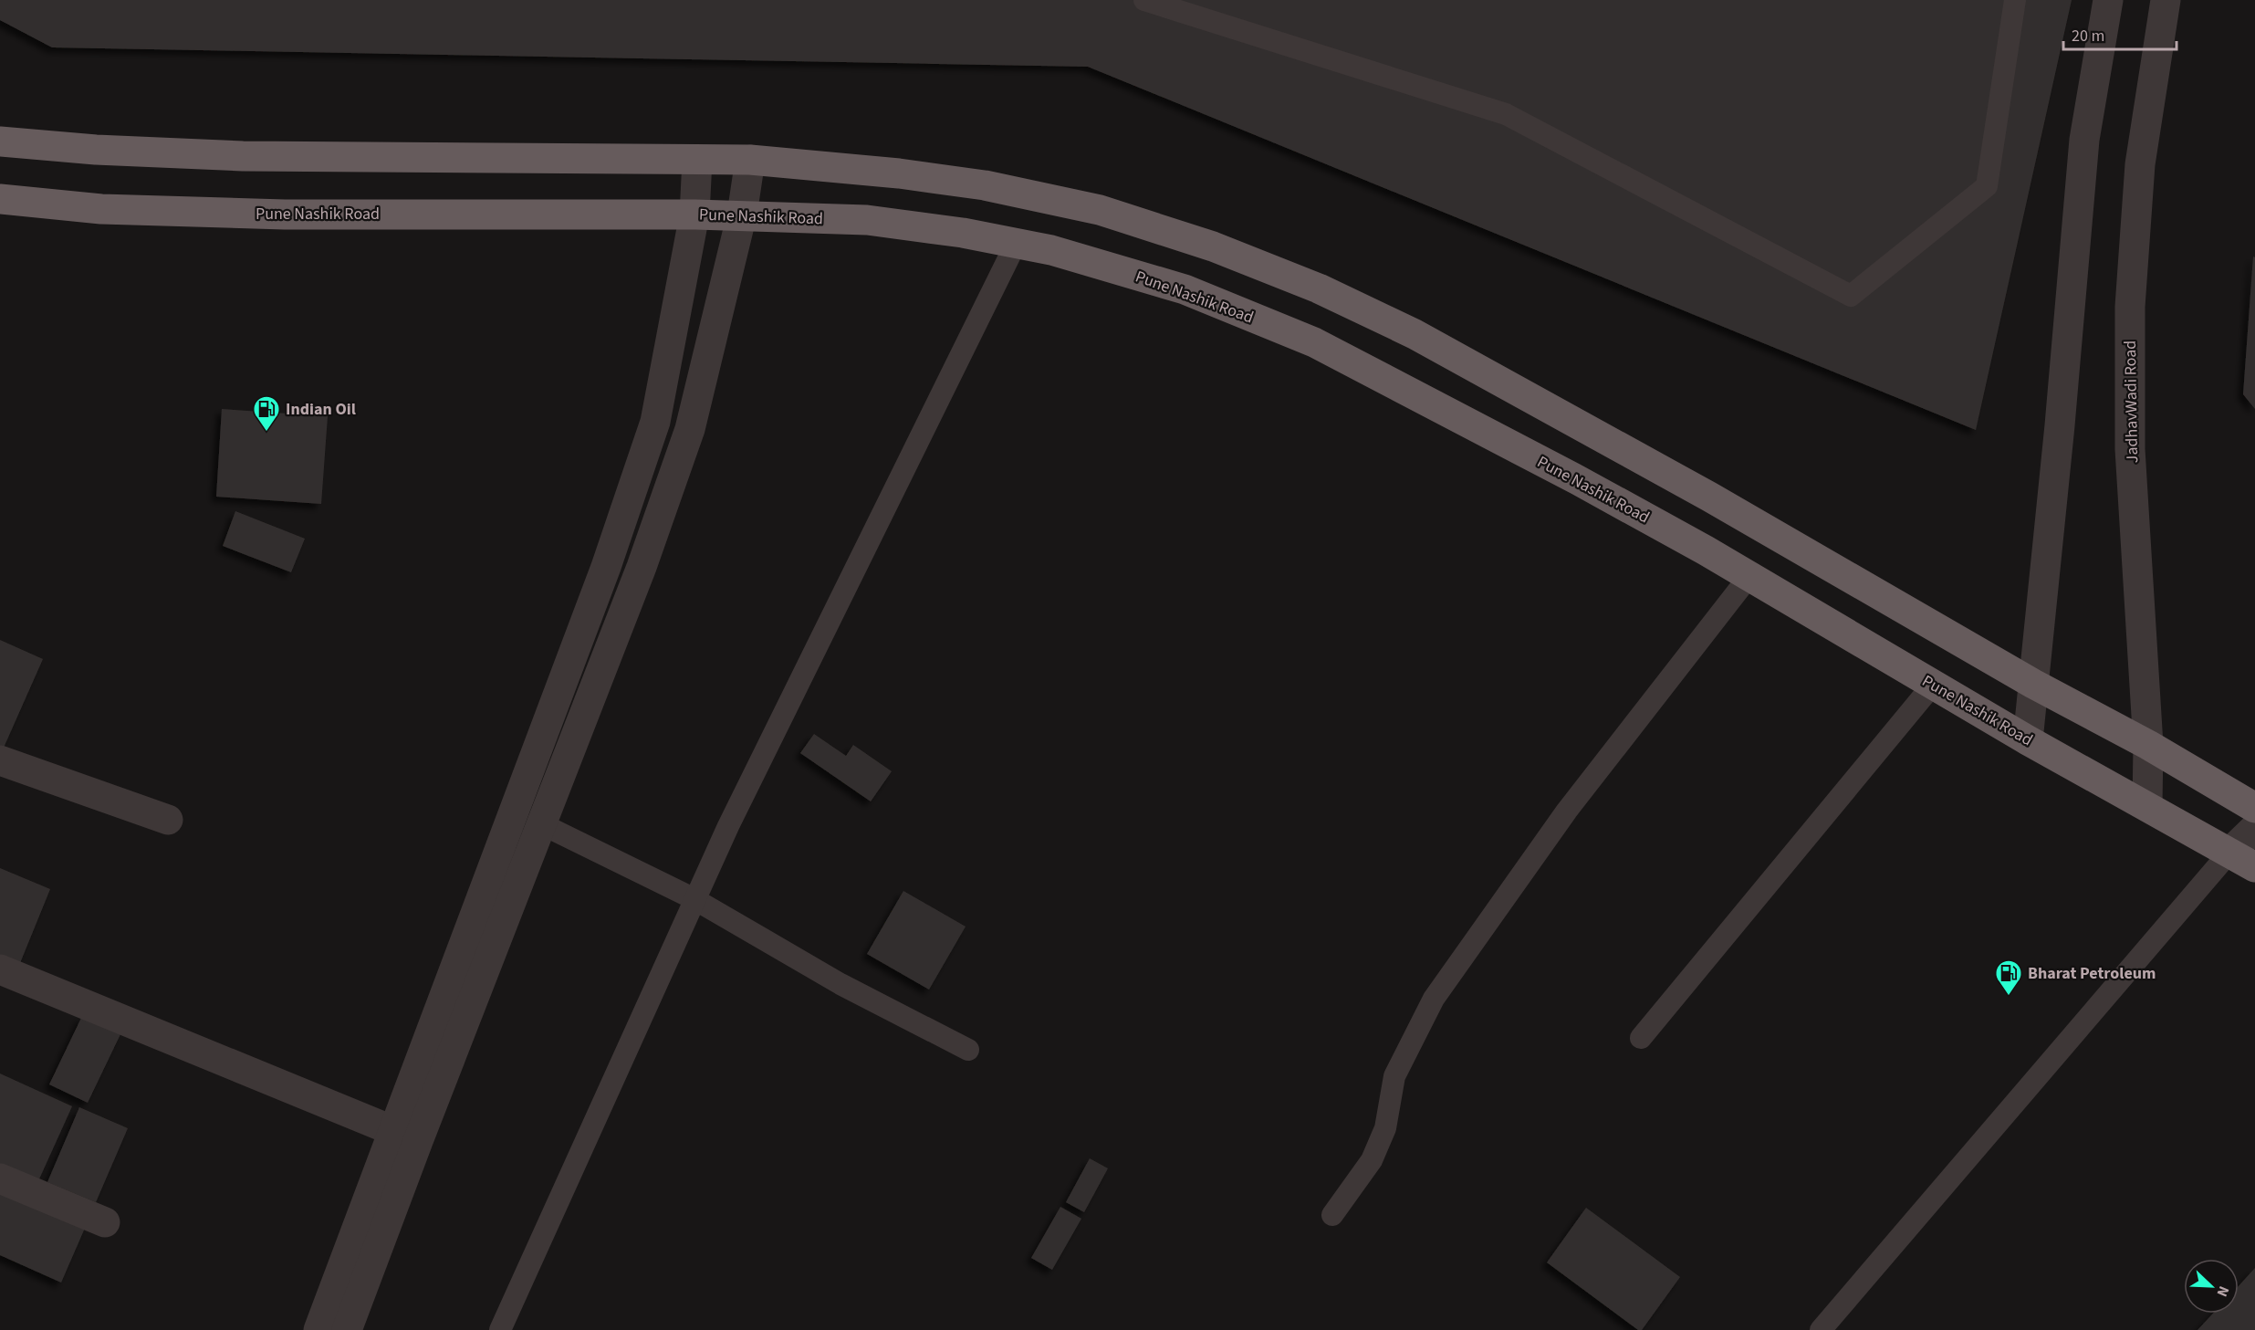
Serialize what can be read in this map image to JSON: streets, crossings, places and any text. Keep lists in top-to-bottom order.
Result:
{
  "streets": {
    "highway": ["Pune Nashik Road"],
    "street": ["JadhavWadi Road"]
  },
  "crossings": [
    ["Pune Nashik Road", "JadhavWadi Road"]
  ],
  "places": {
    "fuel station": ["Indian Oil", "Bharat Petroleum"]
  },
  "scale_bar": "20 m",
  "north": "bottom right"
}
